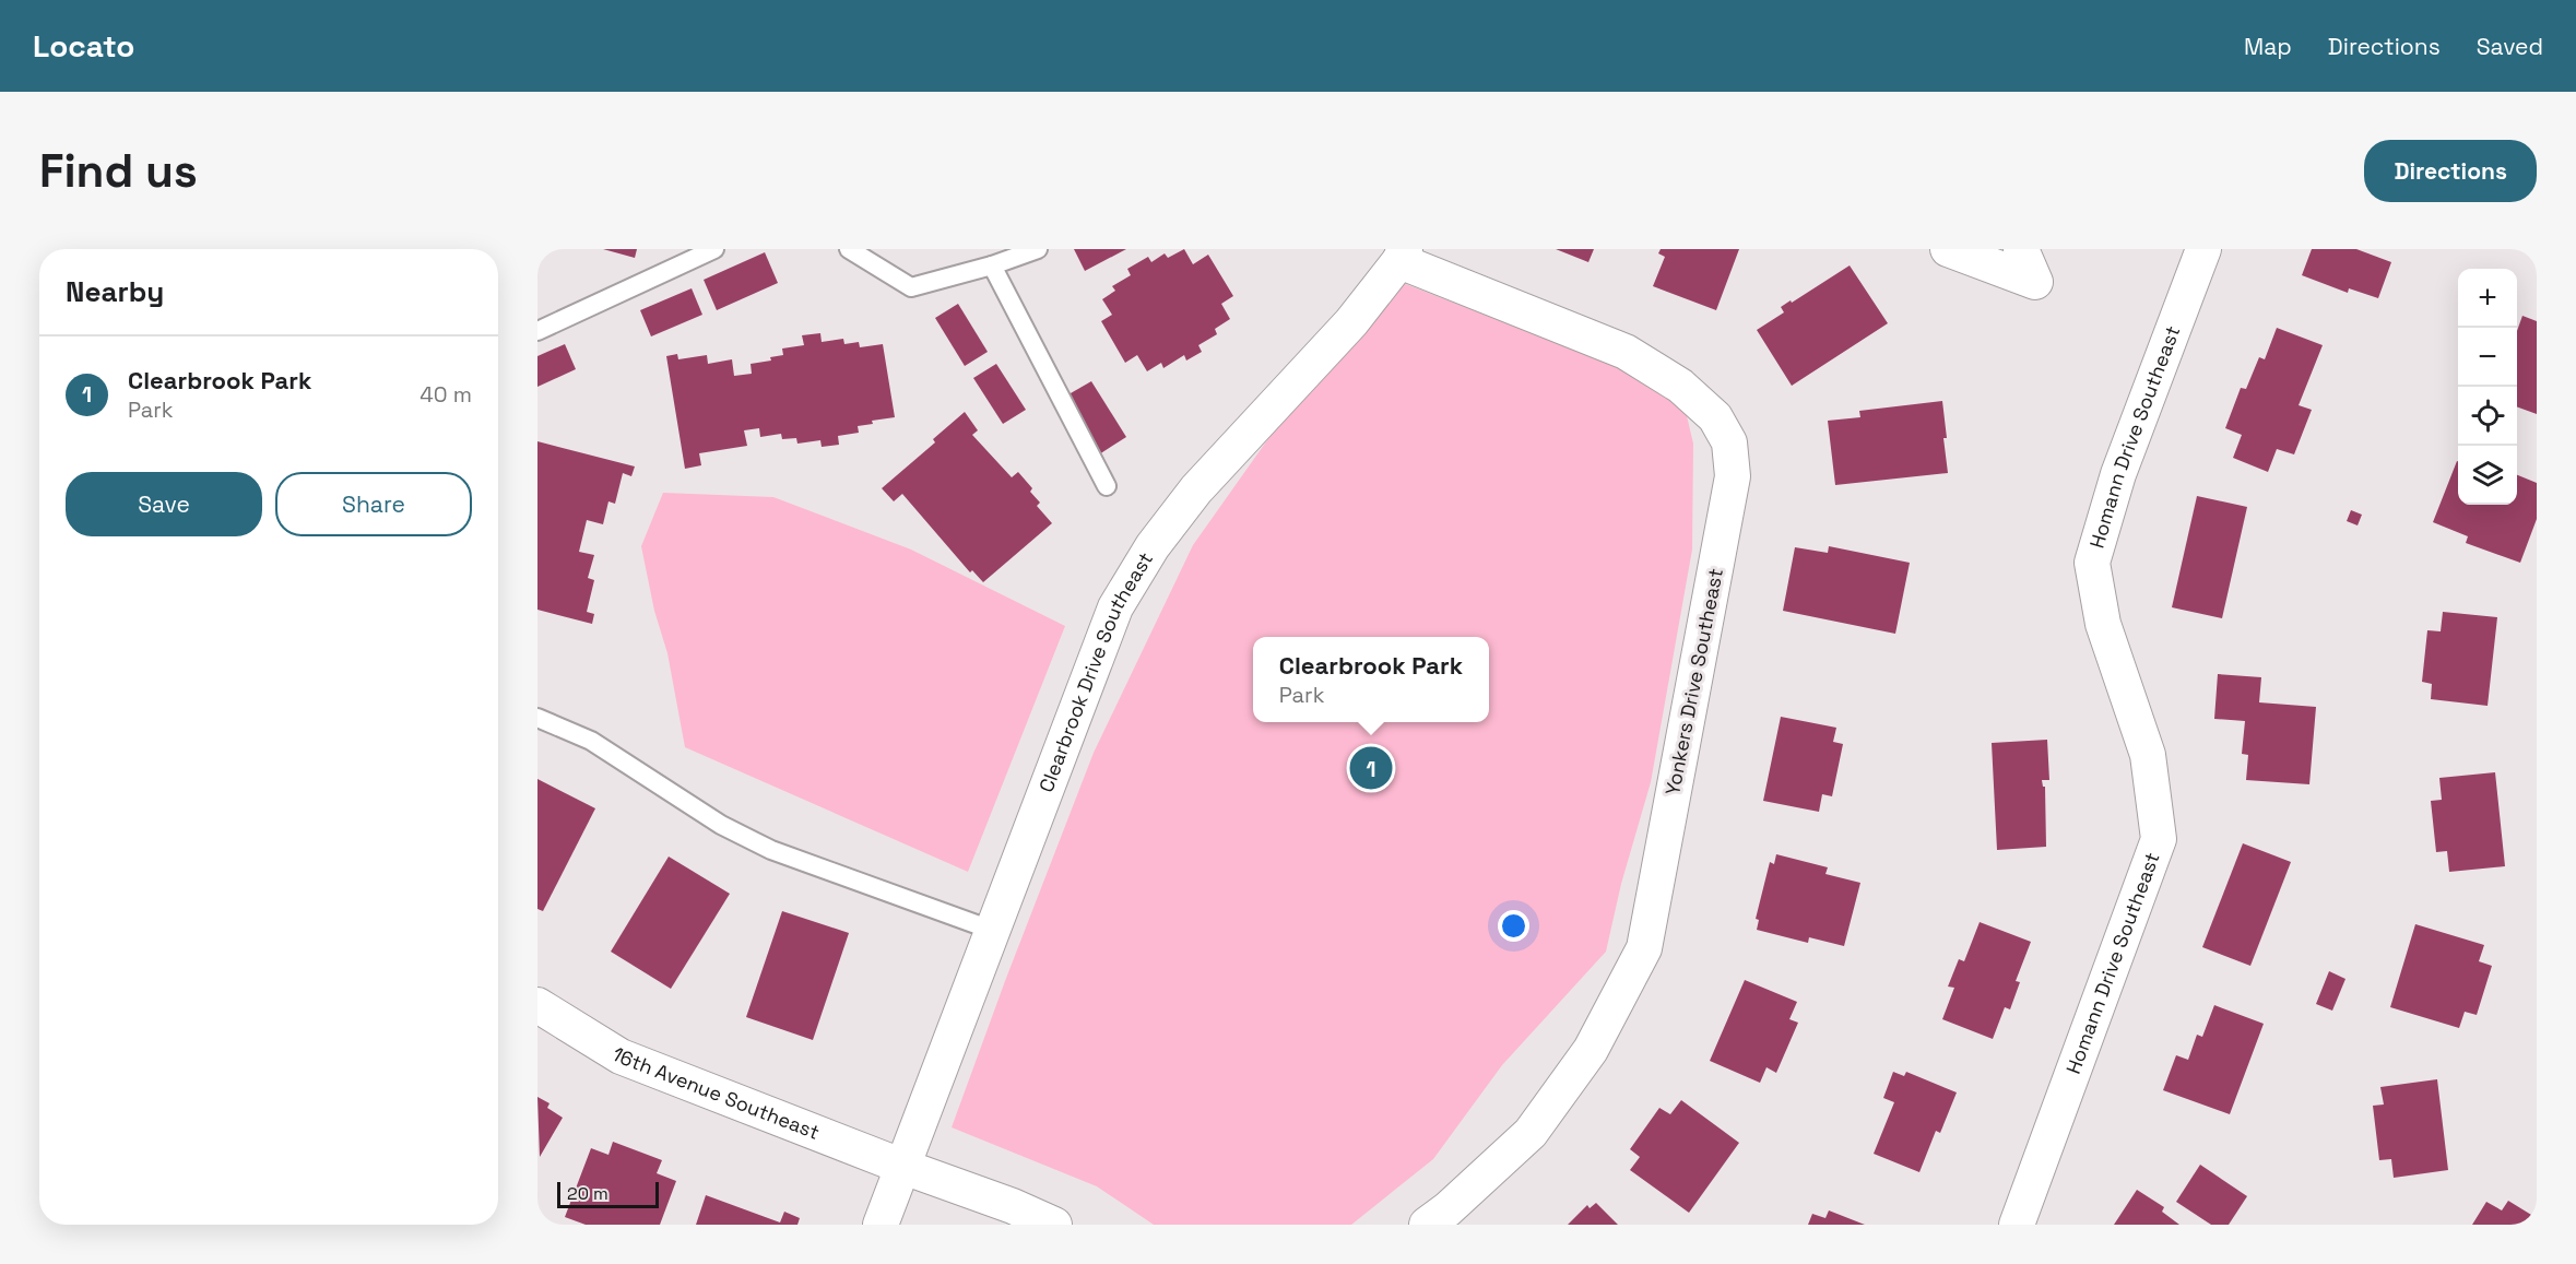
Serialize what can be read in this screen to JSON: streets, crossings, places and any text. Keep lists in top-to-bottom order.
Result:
{
  "streets": {
    "street": [
      "Homann Drive Southeast",
      "Clearbrook Drive Southeast",
      "Yonkers Drive Southeast",
      "16th Avenue Southeast"
    ]
  },
  "crossings": [
    ["Clearbrook Drive Southeast", "Yonkers Drive Southeast"],
    ["Clearbrook Drive Southeast", "16th Avenue Southeast"]
  ],
  "scale_bar": "20 m",
  "page": {
    "header": "Locato",
    "nav": ["Map", "Directions", "Saved"],
    "buttons": [
      "Directions",
      ["Save", "Share"]
    ],
    "title": "Find us",
    "heading": "Nearby",
    "map_buttons": ["+", "−"],
    "list": [
      {
        "mark": "1",
        "name": "Clearbrook Park",
        "note": "Park",
        "value": "40 m"
      }
    ],
    "popup": ["Clearbrook Park", "Park"],
    "pins": "1",
    "scale": "20 m"
  }
}
